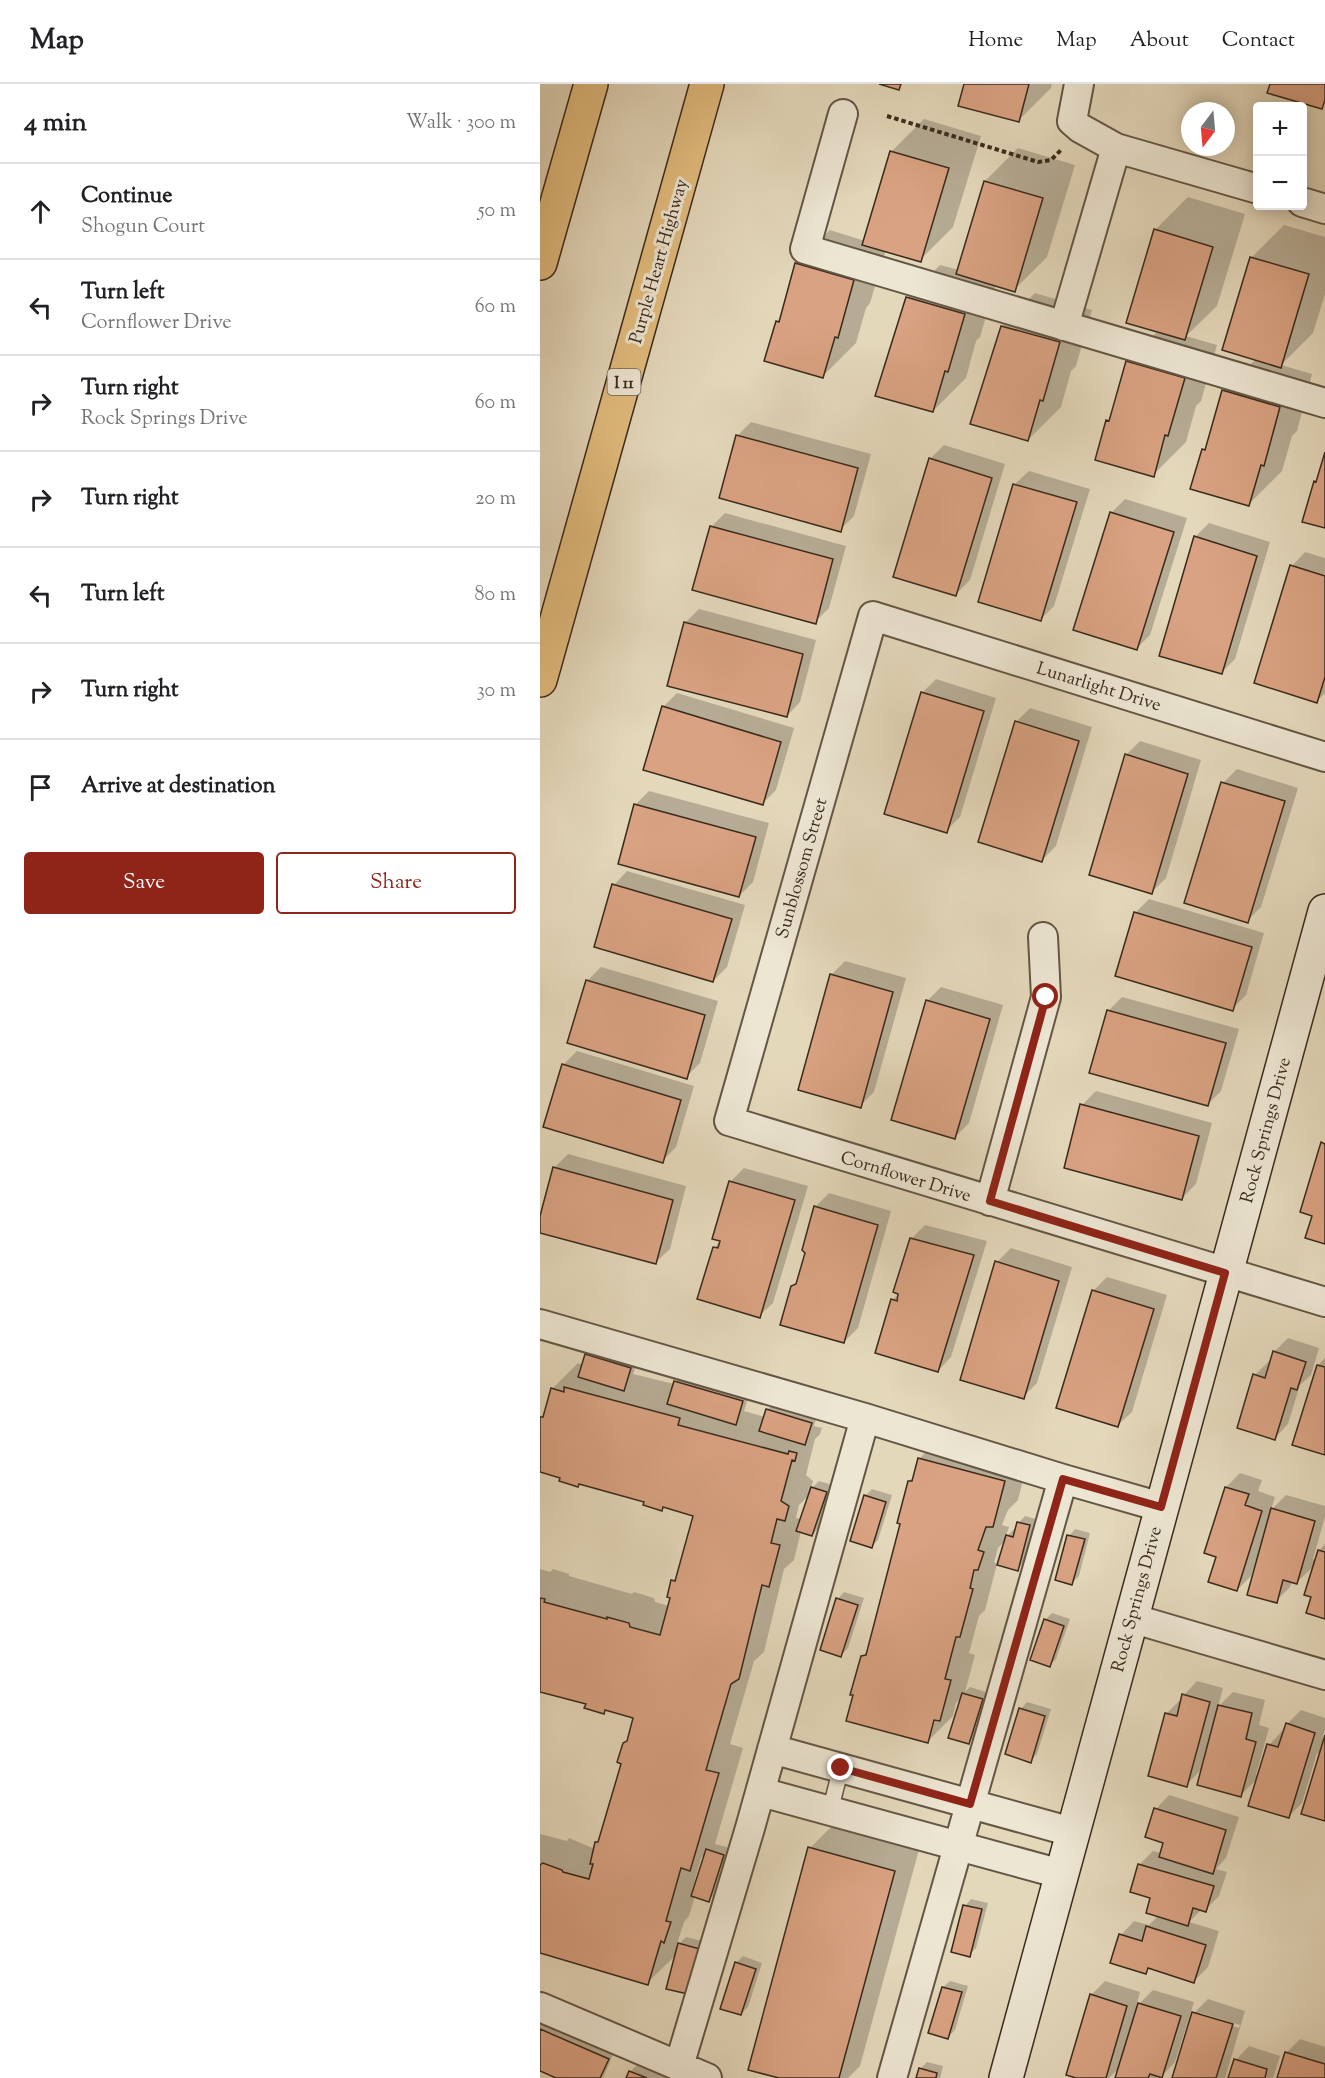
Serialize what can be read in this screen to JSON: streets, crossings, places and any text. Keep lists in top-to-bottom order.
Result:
{
  "streets": {
    "highway": ["Purple Heart Highway", "I 11"],
    "street": [
      "Lunarlight Drive",
      "Sunblossom Street",
      "Rock Springs Drive",
      "Cornflower Drive"
    ]
  },
  "crossings": [
    ["Lunarlight Drive", "Sunblossom Street"],
    ["Sunblossom Street", "Cornflower Drive"],
    ["Rock Springs Drive", "Cornflower Drive"]
  ],
  "north": "bottom",
  "page": {
    "header": "Map",
    "nav": [
      "Home",
      "Map",
      "About",
      "Contact"
    ],
    "heading": ["4 min", "Walk · 300 m"],
    "map_buttons": ["+", "−"],
    "list": [
      ["Continue", "Shogun Court", "50 m"],
      ["Turn left", "Cornflower Drive", "60 m"],
      ["Turn right", "Rock Springs Drive", "60 m"],
      ["Turn right", "20 m"],
      ["Turn left", "80 m"],
      ["Turn right", "30 m"],
      "Arrive at destination"
    ],
    "buttons": ["Save", "Share"]
  }
}
